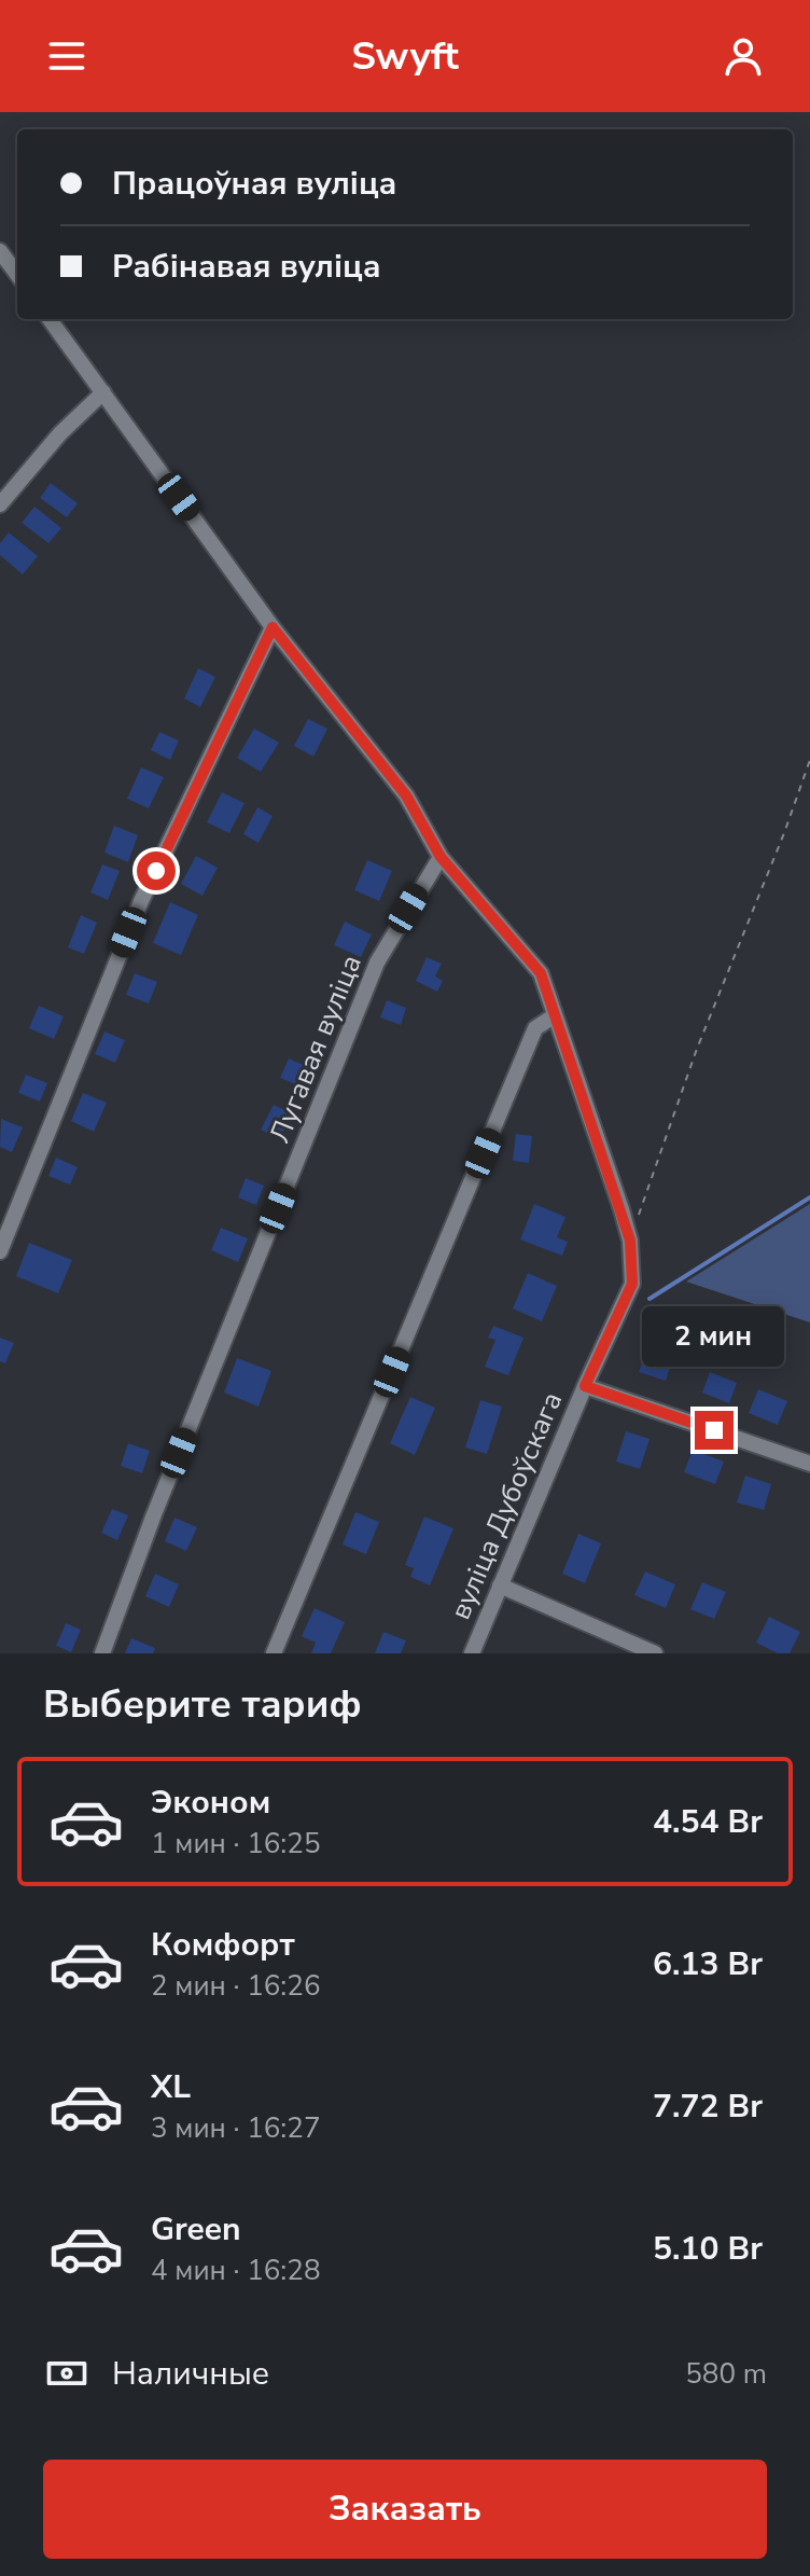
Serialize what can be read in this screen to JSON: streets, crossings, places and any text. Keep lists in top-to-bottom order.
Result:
{
  "streets": {
    "street": ["Лугавая вуліца", "вуліца Дубоўскага"]
  },
  "crossings": [
    ["Лугавая вуліца", "вуліца Дубоўскага"]
  ],
  "page": {
    "header": "Swyft",
    "banner": ["Працоўная вуліца", "Рабінавая вуліца"],
    "bubble": "2 мин",
    "heading": "Выберите тариф",
    "list": [
      {
        "name": "Эконом",
        "note": "1 мин · 16:25",
        "value": "4.54 Br"
      },
      {
        "name": "Комфорт",
        "note": "2 мин · 16:26",
        "value": "6.13 Br"
      },
      {
        "name": "XL",
        "note": "3 мин · 16:27",
        "value": "7.72 Br"
      },
      {
        "name": "Green",
        "note": "4 мин · 16:28",
        "value": "5.10 Br"
      }
    ],
    "pay": ["Наличные", "580 m"],
    "buttons": "Заказать"
  }
}
